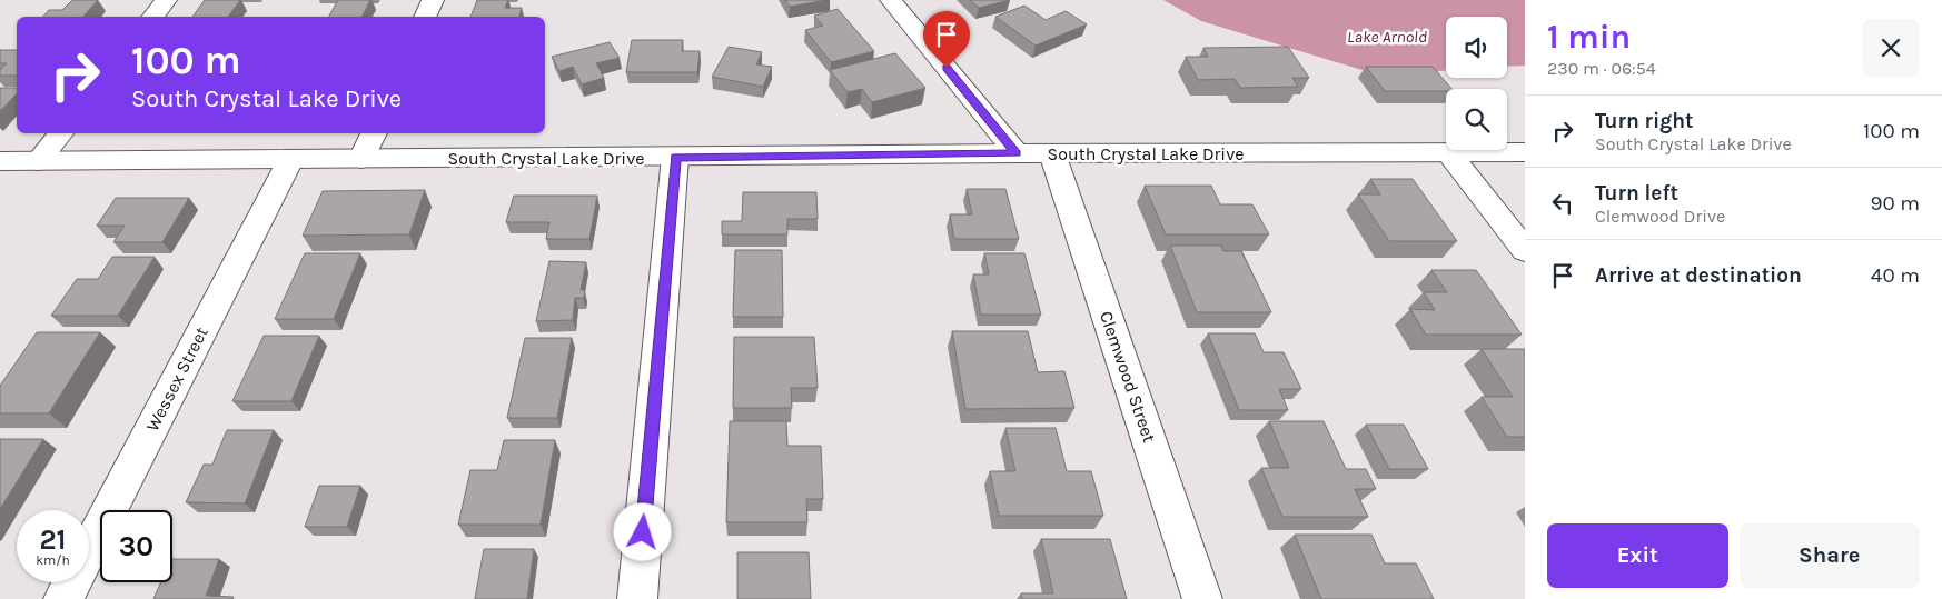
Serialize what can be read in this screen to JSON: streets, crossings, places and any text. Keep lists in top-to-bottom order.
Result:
{
  "streets": {
    "street": ["South Crystal Lake Drive", "Clemwood Street", "Wessex Street"]
  },
  "crossings": [
    ["South Crystal Lake Drive", "Clemwood Street"],
    ["South Crystal Lake Drive", "Wessex Street"]
  ],
  "water": ["Lake Arnold"],
  "page": {
    "heading": ["1 min", "230 m · 06:54"],
    "turn": ["100 m", "South Crystal Lake Drive"],
    "list": [
      {
        "name": "Turn right",
        "note": "South Crystal Lake Drive",
        "value": "100 m"
      },
      {
        "name": "Turn left",
        "note": "Clemwood Drive",
        "value": "90 m"
      },
      {
        "name": "Arrive at destination",
        "value": "40 m"
      }
    ],
    "speed": "21 km/h",
    "limit": "30",
    "buttons": ["Exit", "Share"]
  }
}
